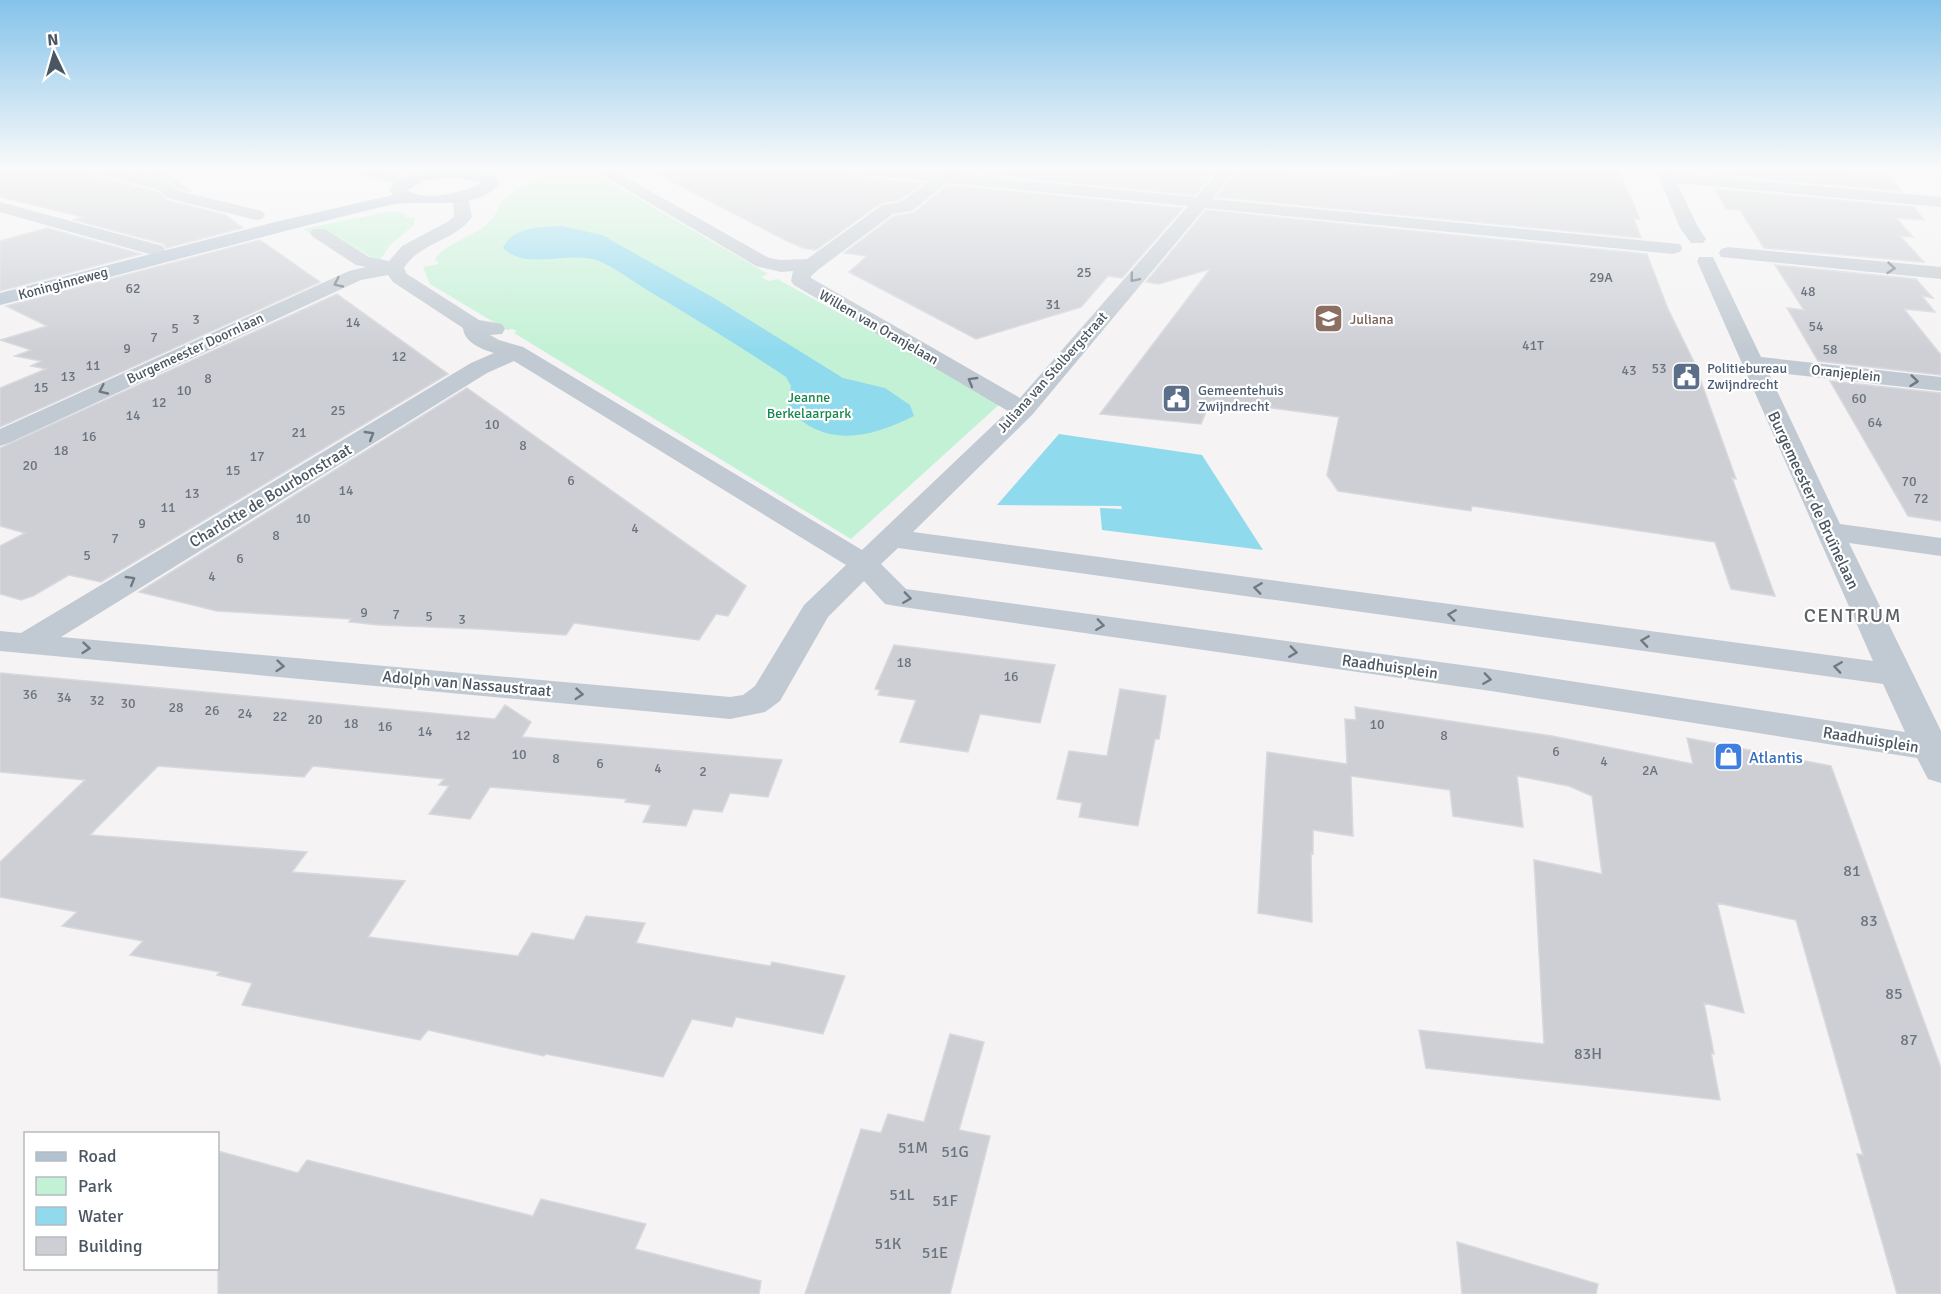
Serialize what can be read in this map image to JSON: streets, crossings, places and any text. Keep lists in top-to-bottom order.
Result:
{
  "streets": {
    "main road": ["Koninginneweg"],
    "street": [
      "Willem van Oranjelaan",
      "Burgemeester Doornlaan",
      "Juliana van Stolbergstraat",
      "Oranjeplein",
      "Charlotte de Bourbonstraat",
      "Burgemeester de Bruïnelaan",
      "Raadhuisplein",
      "Adolph van Nassaustraat"
    ]
  },
  "crossings": [
    ["Willem van Oranjelaan", "Juliana van Stolbergstraat"],
    ["Juliana van Stolbergstraat", "Raadhuisplein"],
    ["Juliana van Stolbergstraat", "Adolph van Nassaustraat"],
    ["Oranjeplein", "Burgemeester de Bruïnelaan"],
    ["Charlotte de Bourbonstraat", "Adolph van Nassaustraat"],
    ["Burgemeester de Bruïnelaan", "Raadhuisplein"],
    ["Raadhuisplein", "Adolph van Nassaustraat"]
  ],
  "one_way": [
    "Burgemeester Doornlaan",
    "Juliana van Stolbergstraat",
    "Charlotte de Bourbonstraat",
    "Adolph van Nassaustraat"
  ],
  "districts": ["CENTRUM"],
  "parks": ["Jeanne Berkelaarpark"],
  "places": {
    "school or university": ["Juliana"],
    "public building": ["Politiebureau Zwijndrecht", "Gemeentehuis Zwijndrecht"],
    "shop": ["Atlantis"]
  },
  "house_numbers": [
    "25",
    "29A",
    "62",
    "48",
    "31",
    "3",
    "14",
    "54",
    "5",
    "7",
    "41T",
    "9",
    "58",
    "12",
    "11",
    "53",
    "43",
    "13",
    "8",
    "15",
    "10",
    "60",
    "12",
    "25",
    "14",
    "64",
    "10",
    "21",
    "16",
    "8",
    "18",
    "17",
    "20",
    "15",
    "6",
    "70",
    "14",
    "13",
    "72",
    "11",
    "10",
    "9",
    "4",
    "8",
    "7",
    "5",
    "6",
    "4",
    "9",
    "7",
    "5",
    "3",
    "18",
    "16",
    "36",
    "34",
    "32",
    "30",
    "28",
    "26",
    "24",
    "22",
    "20",
    "18",
    "10",
    "16",
    "14",
    "12",
    "8",
    "6",
    "10",
    "8",
    "4",
    "6",
    "4",
    "2A",
    "2",
    "81",
    "83",
    "85",
    "87",
    "83H",
    "51M",
    "51G",
    "51L",
    "51F",
    "51K",
    "51E"
  ],
  "legend": [
    "Road",
    "Park",
    "Water",
    "Building"
  ],
  "north": "top"
}
